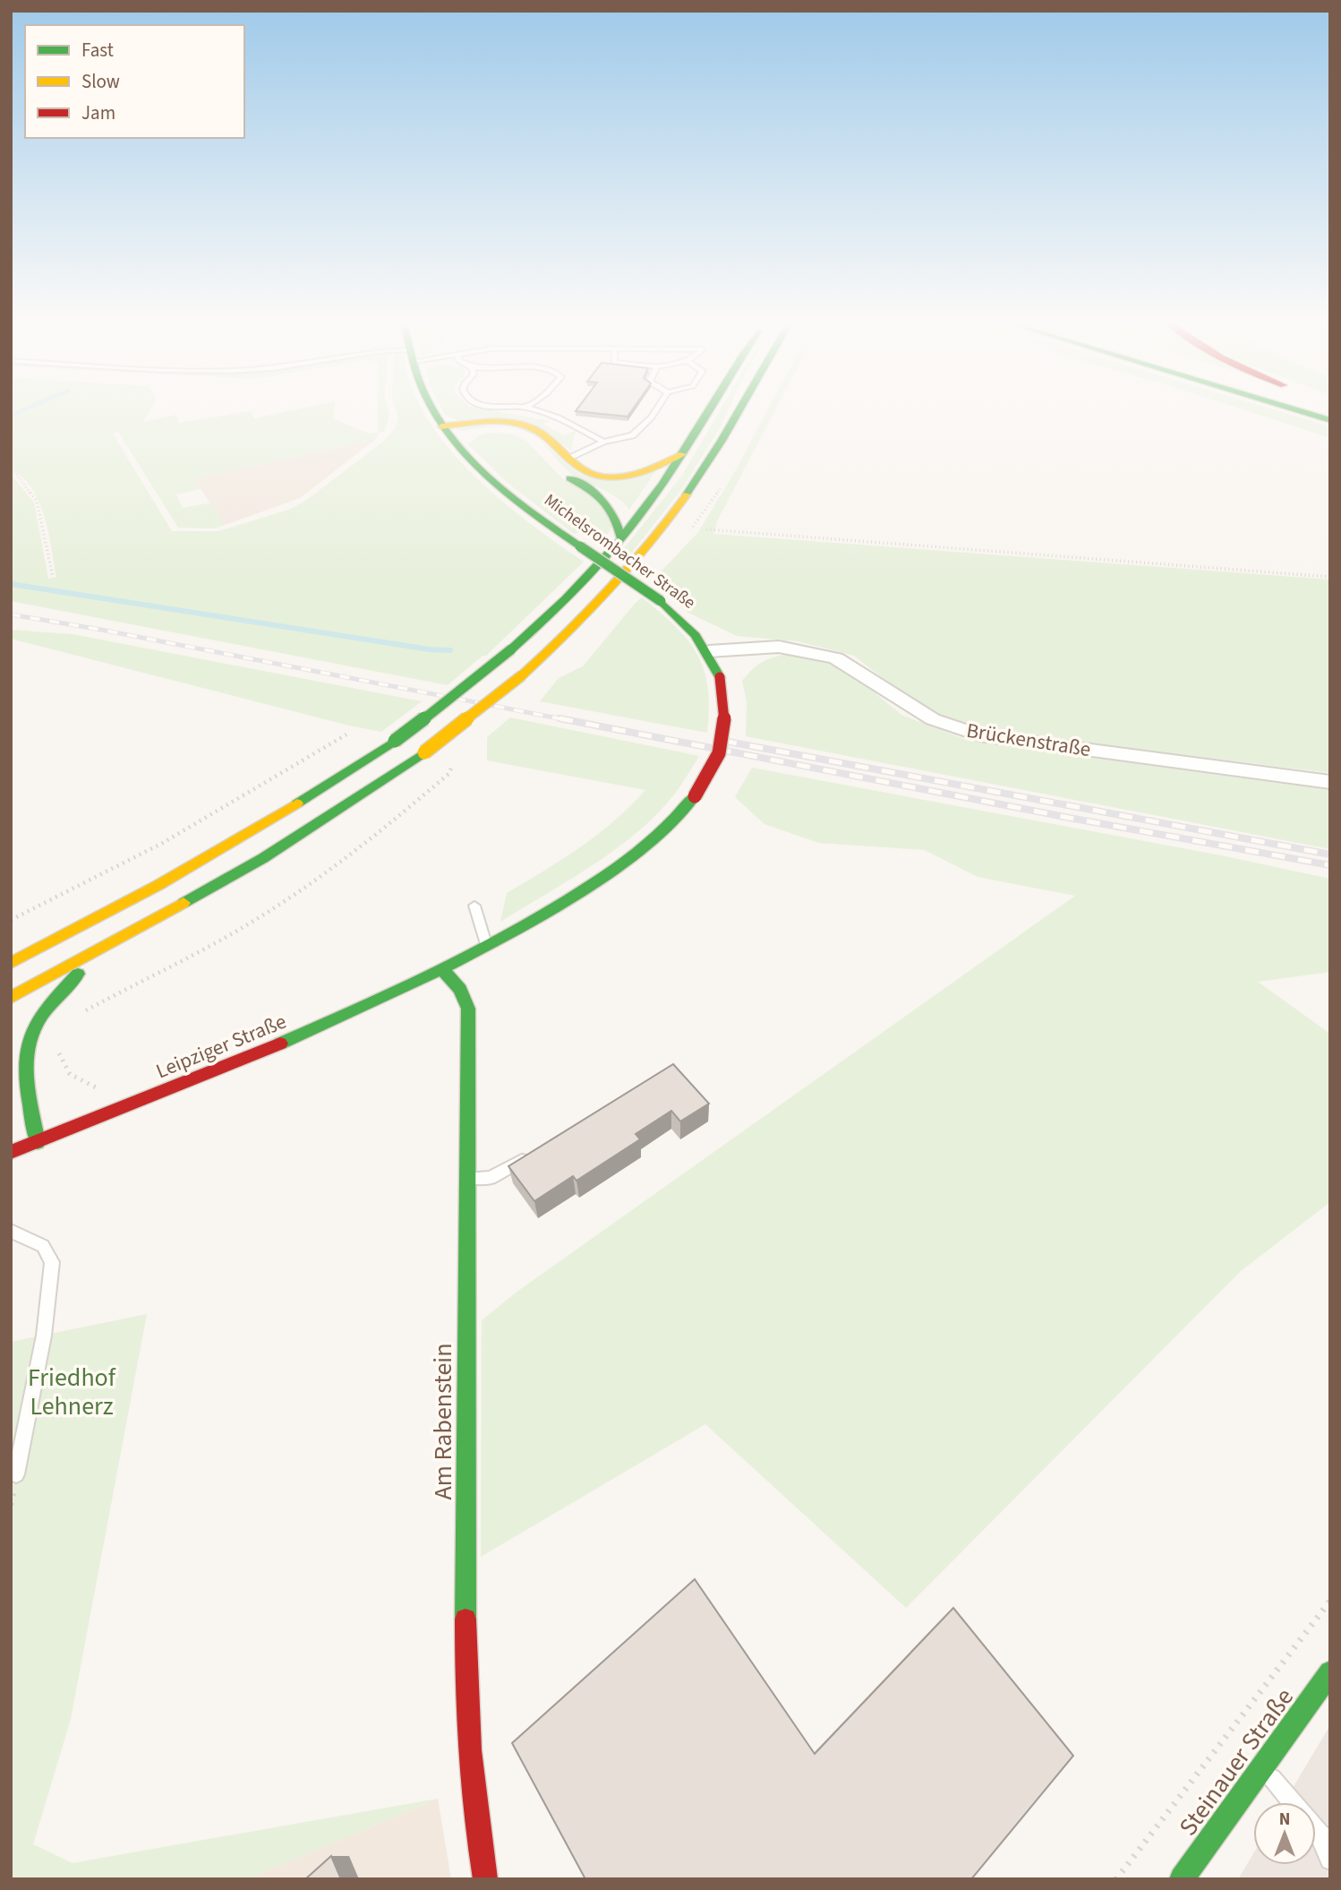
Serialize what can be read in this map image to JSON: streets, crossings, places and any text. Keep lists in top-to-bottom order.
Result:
{
  "streets": {
    "main road": [
      "Michelsrombacher Straße",
      "Leipziger Straße",
      "Am Rabenstein",
      "Steinauer Straße"
    ],
    "street": ["Brückenstraße"]
  },
  "crossings": [
    ["Michelsrombacher Straße", "Brückenstraße"],
    ["Michelsrombacher Straße", "Leipziger Straße"],
    ["Michelsrombacher Straße", "Am Rabenstein"],
    ["Leipziger Straße", "Am Rabenstein"]
  ],
  "parks": ["Friedhof Lehnerz"],
  "legend": ["Fast", "Slow", "Jam"],
  "north": "top"
}
